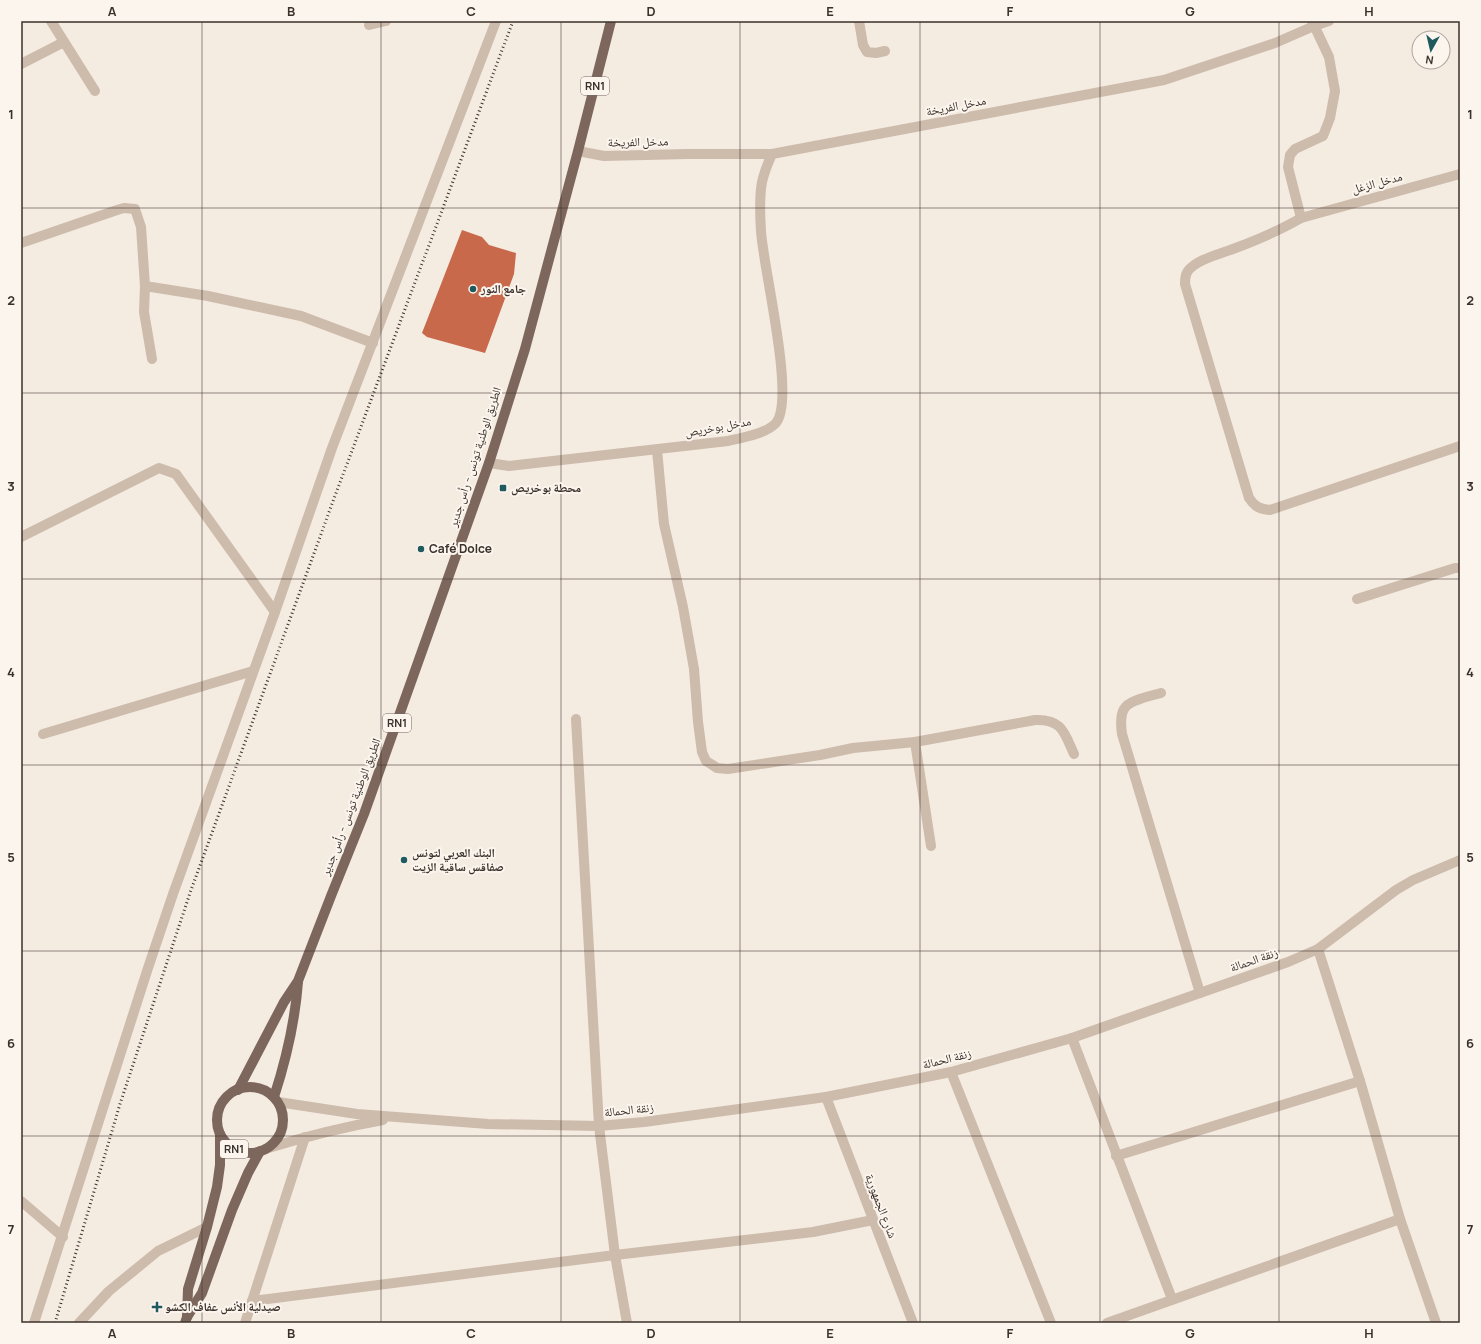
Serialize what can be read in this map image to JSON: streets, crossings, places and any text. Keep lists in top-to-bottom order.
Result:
{
  "streets": {
    "main road": ["RN1", "الطريق الوطنية تونس - رأس جدير"],
    "street": [
      "مدخل الفريخة",
      "مدخل الزغل",
      "مدخل بوخريص",
      "زنقة الحمالة",
      "شارع الجمهورية"
    ]
  },
  "crossings": [
    ["RN1", "الطريق الوطنية تونس - رأس جدير"],
    ["مدخل الفريخة", "مدخل بوخريص"],
    ["مدخل الفريخة", "الطريق الوطنية تونس - رأس جدير"],
    ["مدخل بوخريص", "الطريق الوطنية تونس - رأس جدير"],
    ["زنقة الحمالة", "شارع الجمهورية"]
  ],
  "places": {
    "other": ["جامع النور", "Café Dolce", "البنك العربي لتونس صفاقس ساقية الزيت"],
    "transit": ["محطة بوخريص"],
    "health": ["صيدلية الأنس عفاف الكشو"]
  },
  "north": "bottom",
  "grid": {
    "columns": [
      "A",
      "B",
      "C",
      "D",
      "E",
      "F",
      "G",
      "H"
    ],
    "rows": [
      "1",
      "2",
      "3",
      "4",
      "5",
      "6",
      "7"
    ]
  }
}
